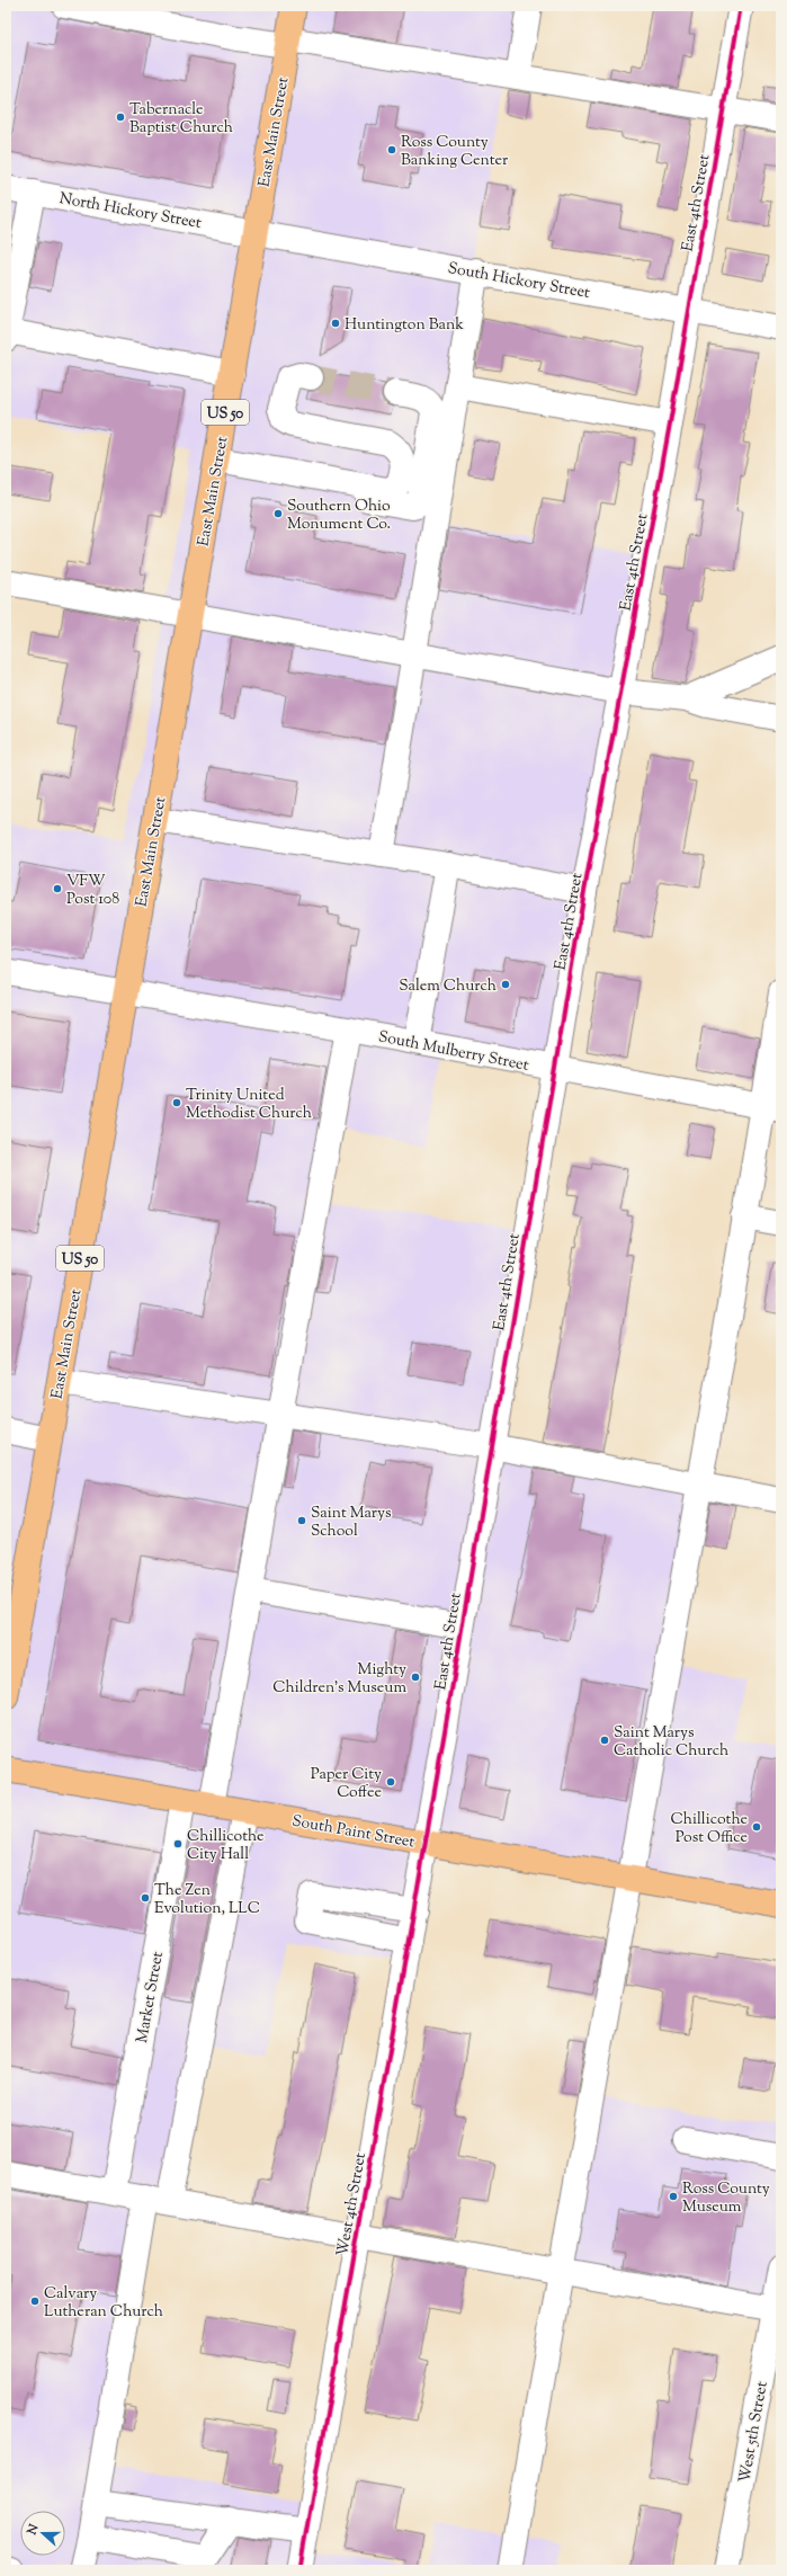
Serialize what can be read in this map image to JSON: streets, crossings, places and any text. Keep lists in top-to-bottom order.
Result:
{
  "streets": {
    "main road": ["East Main Street", "US 50", "South Paint Street"],
    "street": [
      "East 4th Street",
      "North Hickory Street",
      "South Hickory Street",
      "South Mulberry Street",
      "Market Street",
      "West 4th Street",
      "West 5th Street"
    ]
  },
  "crossings": [
    ["East Main Street", "North Hickory Street"],
    ["East Main Street", "South Hickory Street"],
    ["East Main Street", "South Mulberry Street"],
    ["East 4th Street", "South Hickory Street"],
    ["East 4th Street", "South Mulberry Street"],
    ["East 4th Street", "South Paint Street"],
    ["East 4th Street", "West 4th Street"],
    ["North Hickory Street", "South Hickory Street"],
    ["South Paint Street", "Market Street"],
    ["South Paint Street", "West 4th Street"]
  ],
  "places": [
    "Tabernacle Baptist Church",
    "Ross County Banking Center",
    "Huntington Bank",
    "Southern Ohio Monument Co.",
    "VFW Post 108",
    "Salem Church",
    "Trinity United Methodist Church",
    "Saint Marys School",
    "Mighty Children's Museum",
    "Saint Marys Catholic Church",
    "Paper City Coffee",
    "Chillicothe Post Office",
    "Chillicothe City Hall",
    "The Zen Evolution, LLC",
    "Ross County Museum",
    "Calvary Lutheran Church"
  ],
  "north": "left"
}
